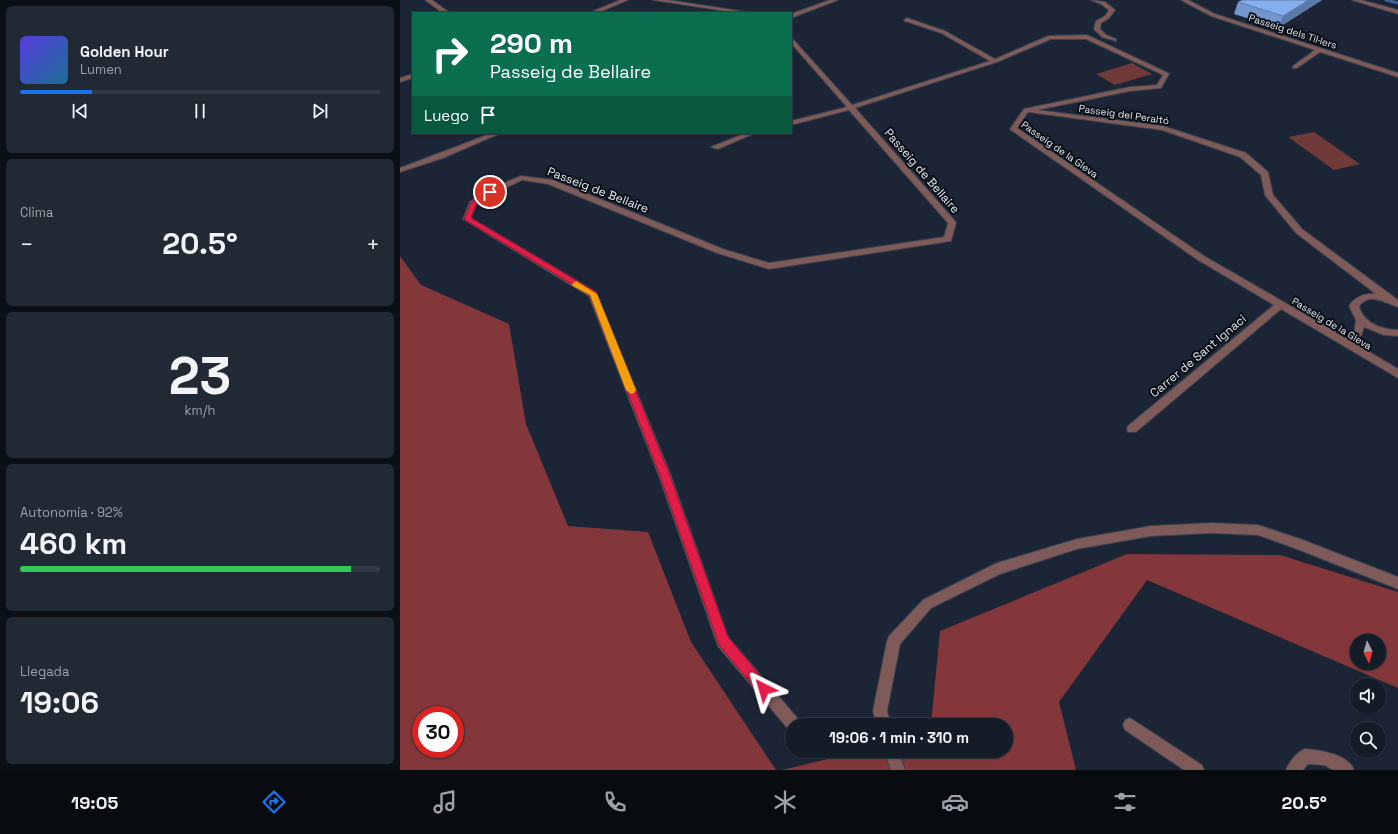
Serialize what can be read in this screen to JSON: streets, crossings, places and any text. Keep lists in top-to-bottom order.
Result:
{
  "streets": {
    "street": [
      "Passeig dels Til·lers",
      "Passeig del Peraltó",
      "Passeig de la Gleva",
      "Passeig de Bellaire",
      "Carrer de Sant Ignaci"
    ]
  },
  "crossings": [
    ["Passeig del Peraltó", "Passeig de la Gleva"],
    ["Passeig de la Gleva", "Passeig de Bellaire"],
    ["Passeig de la Gleva", "Carrer de Sant Ignaci"]
  ],
  "north": "bottom",
  "page": {
    "turn": ["290 m", "Passeig de Bellaire"],
    "song": ["Golden Hour", "Lumen"],
    "then": "Luego",
    "tile": [
      "Clima",
      ["23", "km/h"],
      ["Autonomía · 92%", "460 km"],
      ["Llegada", "19:06"]
    ],
    "heat": ["−", "20.5°", "+"],
    "limit": "30",
    "trip": "19:06 · 1 min · 310 m",
    "tabs": ["19:05", "20.5°"]
  }
}
